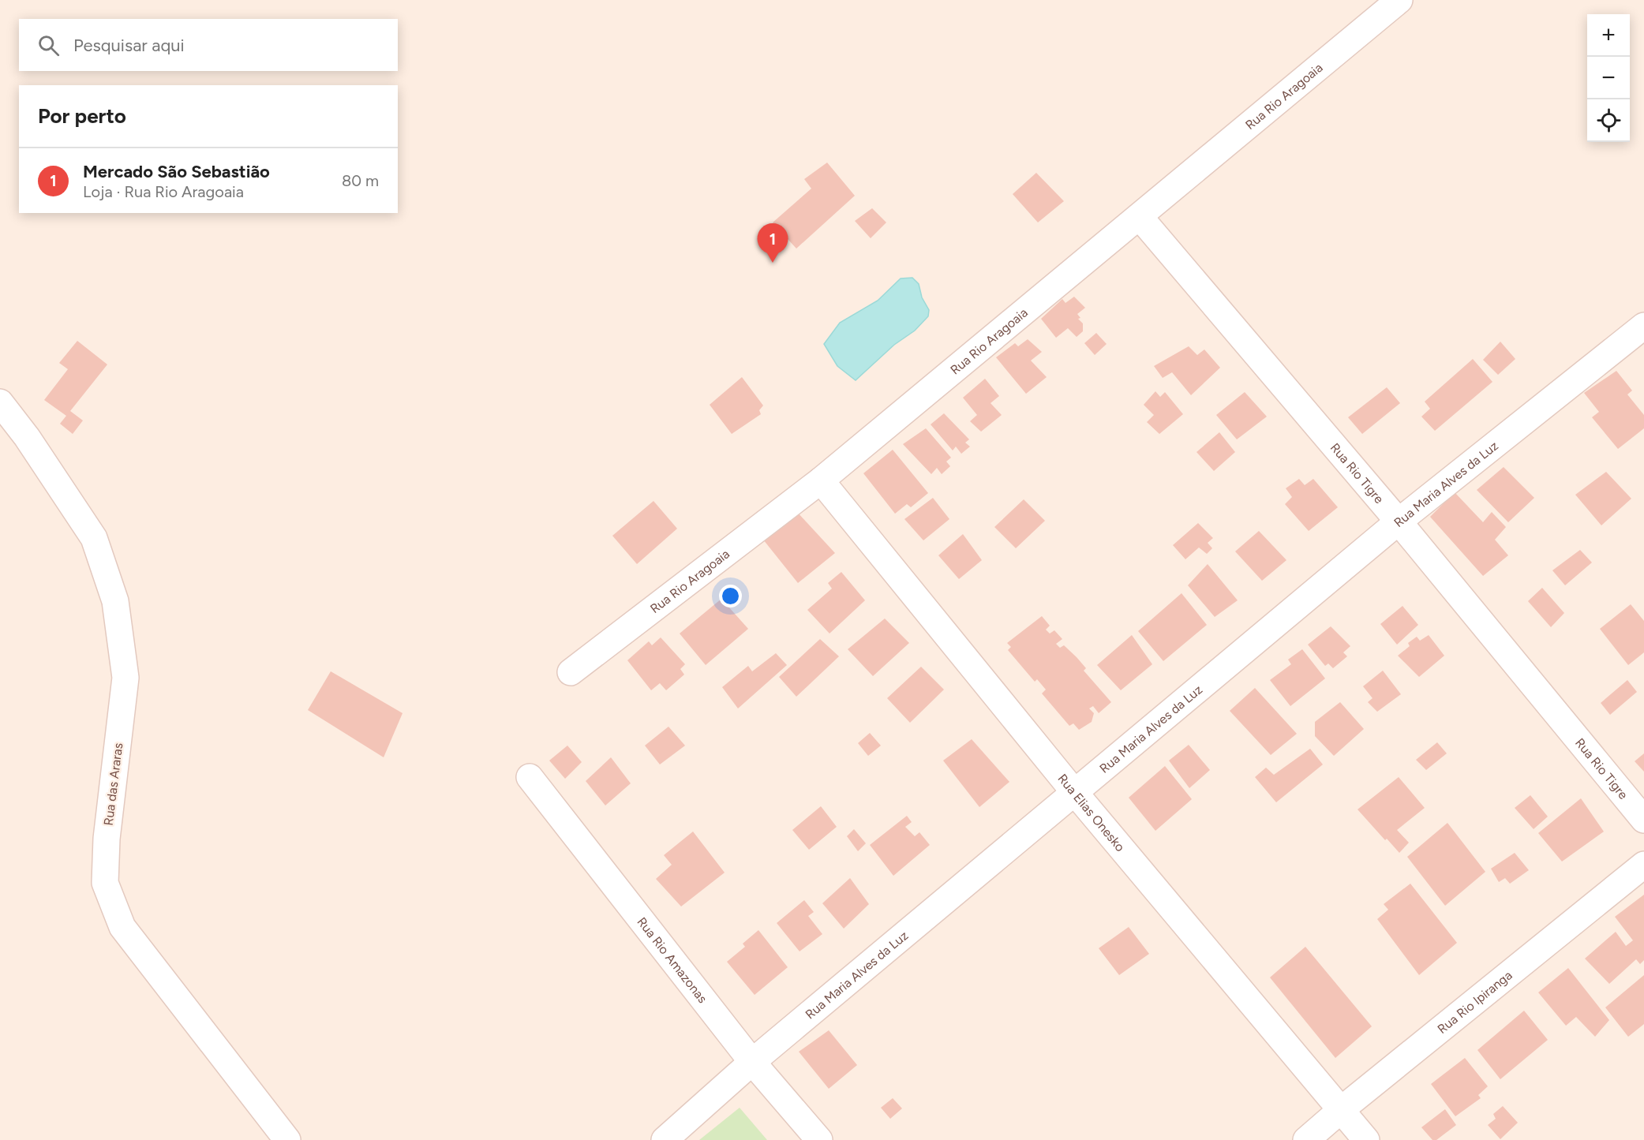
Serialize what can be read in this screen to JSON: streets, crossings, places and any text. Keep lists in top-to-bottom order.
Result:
{
  "streets": {
    "street": [
      "Rua Rio Aragoaia",
      "Rua Rio Tigre",
      "Rua Maria Alves da Luz",
      "Rua das Araras",
      "Rua Elias Onesko",
      "Rua Rio Amazonas",
      "Rua Rio Ipiranga"
    ]
  },
  "crossings": [
    ["Rua Rio Aragoaia", "Rua Rio Tigre"],
    ["Rua Rio Aragoaia", "Rua Elias Onesko"],
    ["Rua Rio Tigre", "Rua Maria Alves da Luz"],
    ["Rua Maria Alves da Luz", "Rua Elias Onesko"],
    ["Rua Maria Alves da Luz", "Rua Rio Amazonas"],
    ["Rua Elias Onesko", "Rua Rio Ipiranga"]
  ],
  "page": {
    "map_buttons": ["+", "−"],
    "search": "Pesquisar aqui",
    "heading": "Por perto",
    "list": [
      {
        "mark": "1",
        "name": "Mercado São Sebastião",
        "note": "Loja · Rua Rio Aragoaia",
        "value": "80 m"
      }
    ],
    "pins": "1"
  }
}
